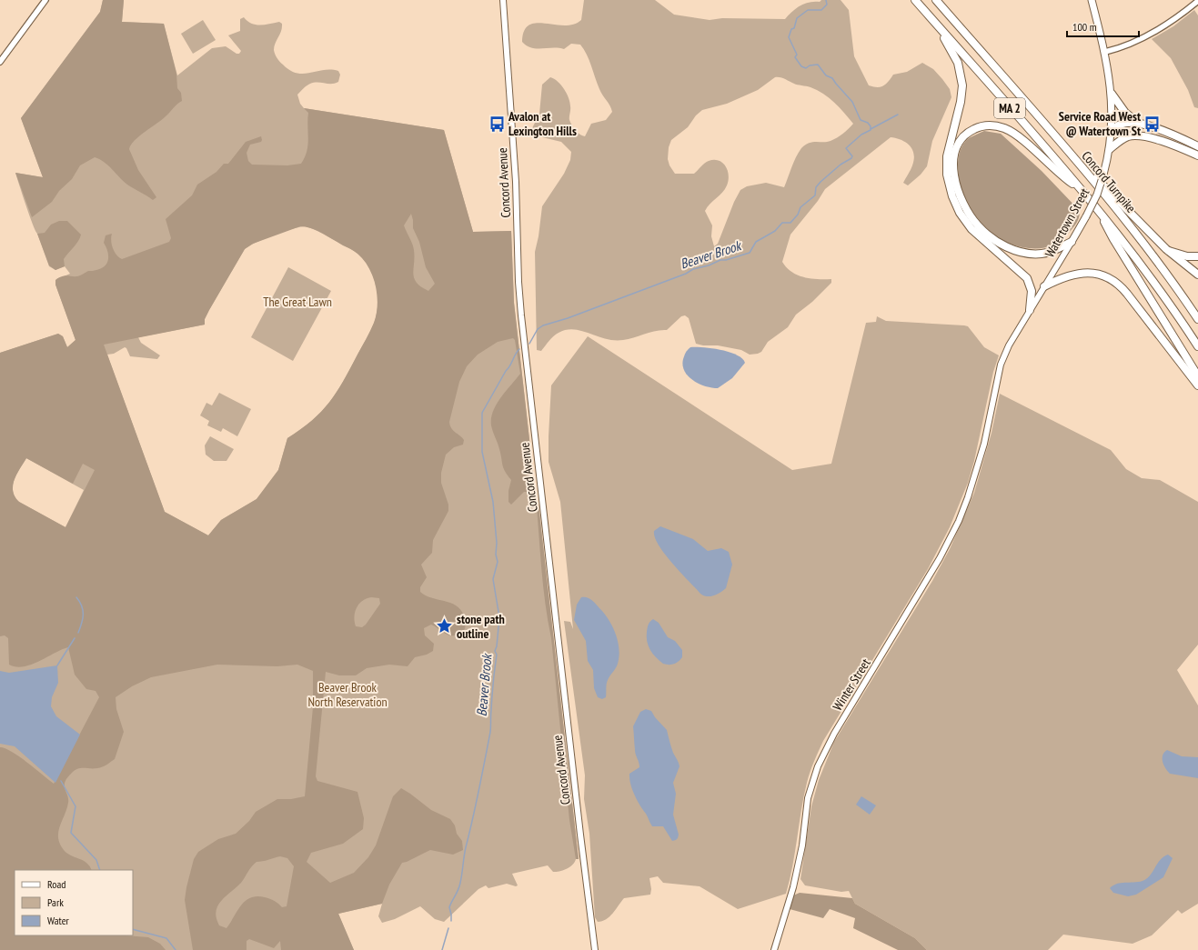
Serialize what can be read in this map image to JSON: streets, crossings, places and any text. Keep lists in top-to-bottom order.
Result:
{
  "streets": {
    "highway": ["MA 2", "Concord Turnpike"],
    "main road": ["Concord Avenue", "Watertown Street", "Winter Street"]
  },
  "crossings": [
    ["MA 2", "Concord Turnpike"],
    ["Watertown Street", "Winter Street"]
  ],
  "water": ["Beaver Brook"],
  "parks": ["The Great Lawn", "Beaver Brook North Reservation"],
  "places": {
    "bus stop": ["Avalon at Lexington Hills", "Service Road West @ Watertown St"],
    "place": ["stone path outline"]
  },
  "legend": ["Road", "Park", "Water"],
  "scale_bar": "100 m"
}
